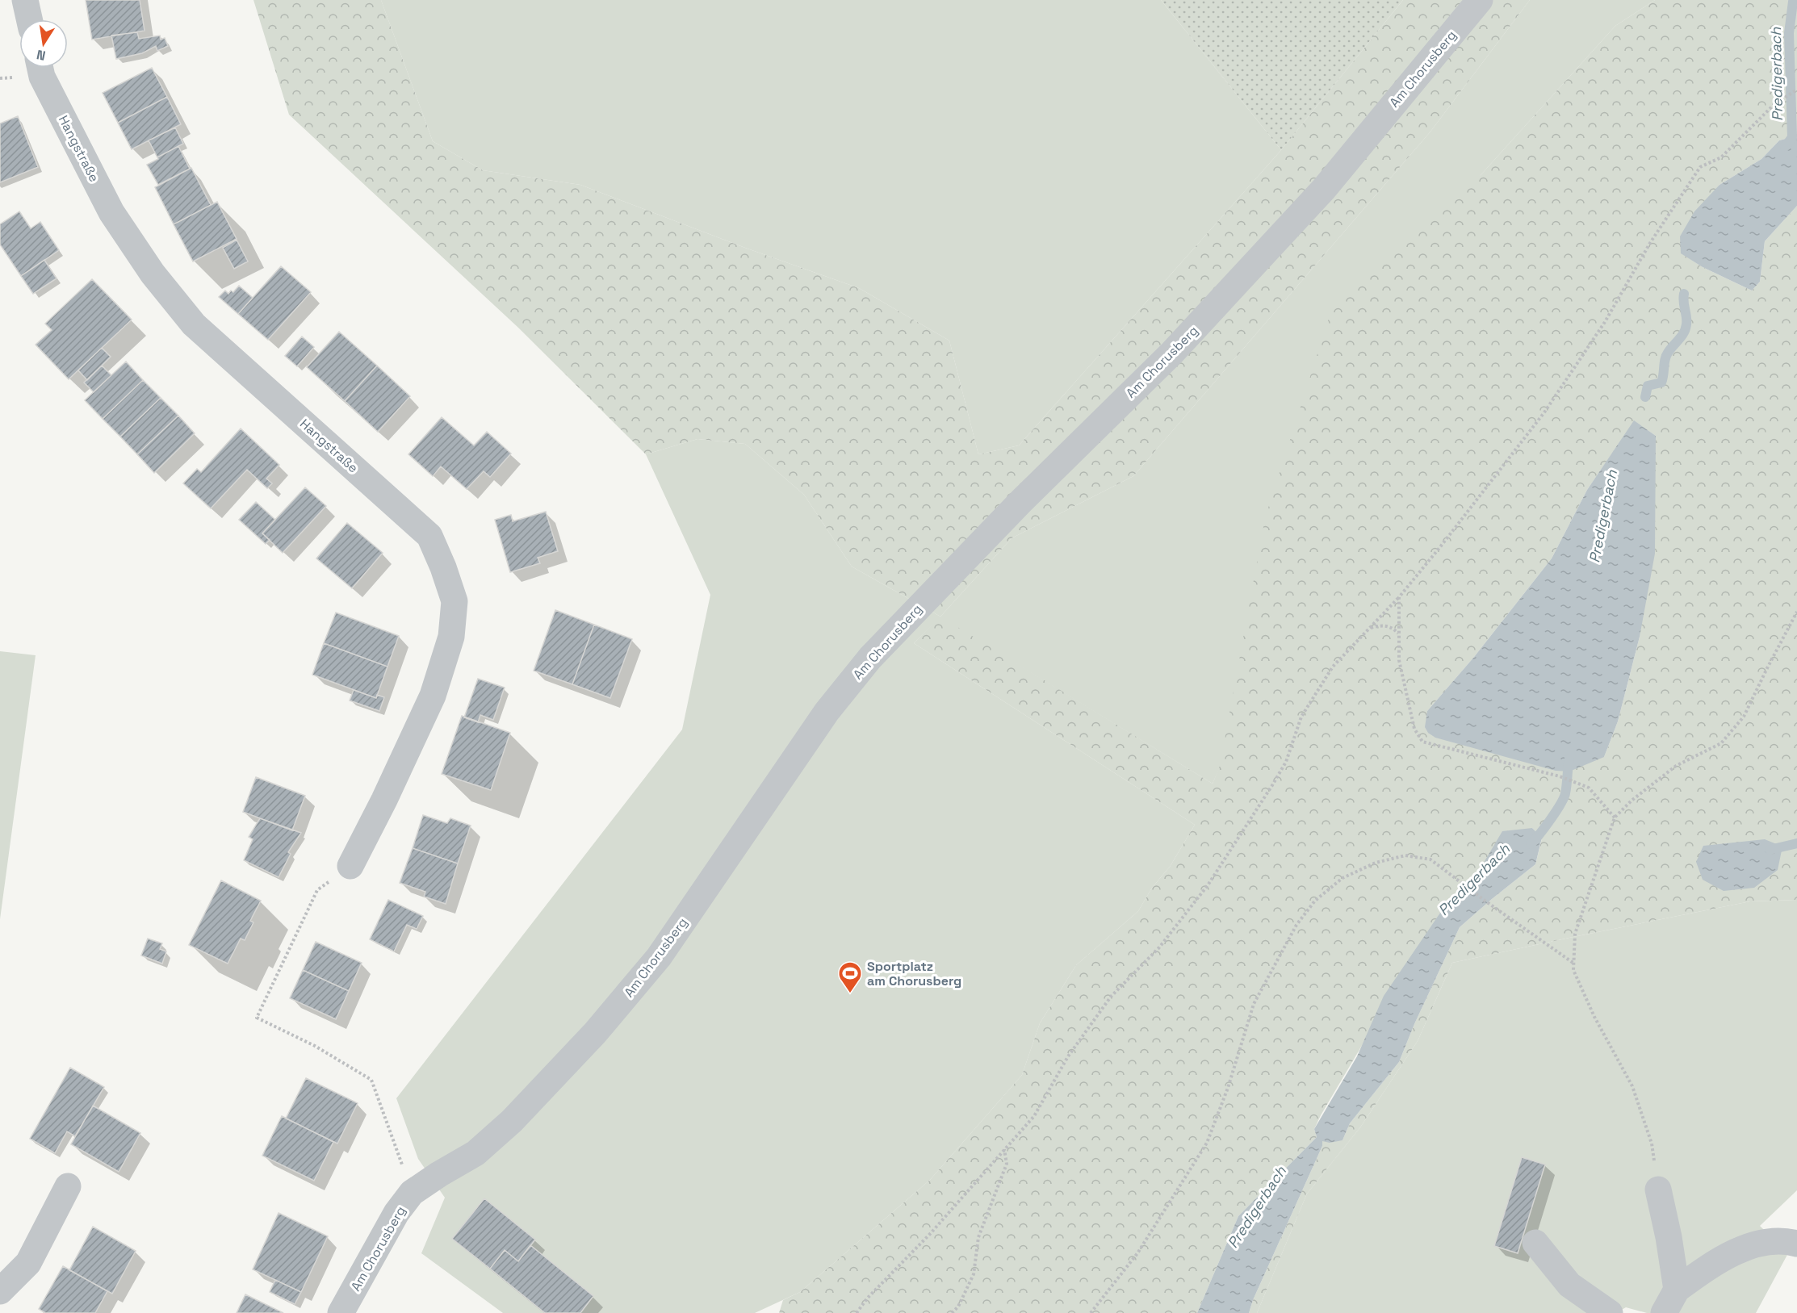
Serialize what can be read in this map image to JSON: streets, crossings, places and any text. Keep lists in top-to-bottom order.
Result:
{
  "streets": {
    "street": ["Am Chorusberg", "Hangstraße"]
  },
  "water": ["Predigerbach"],
  "places": {
    "sports": ["Sportplatz am Chorusberg"]
  },
  "north": "bottom"
}
